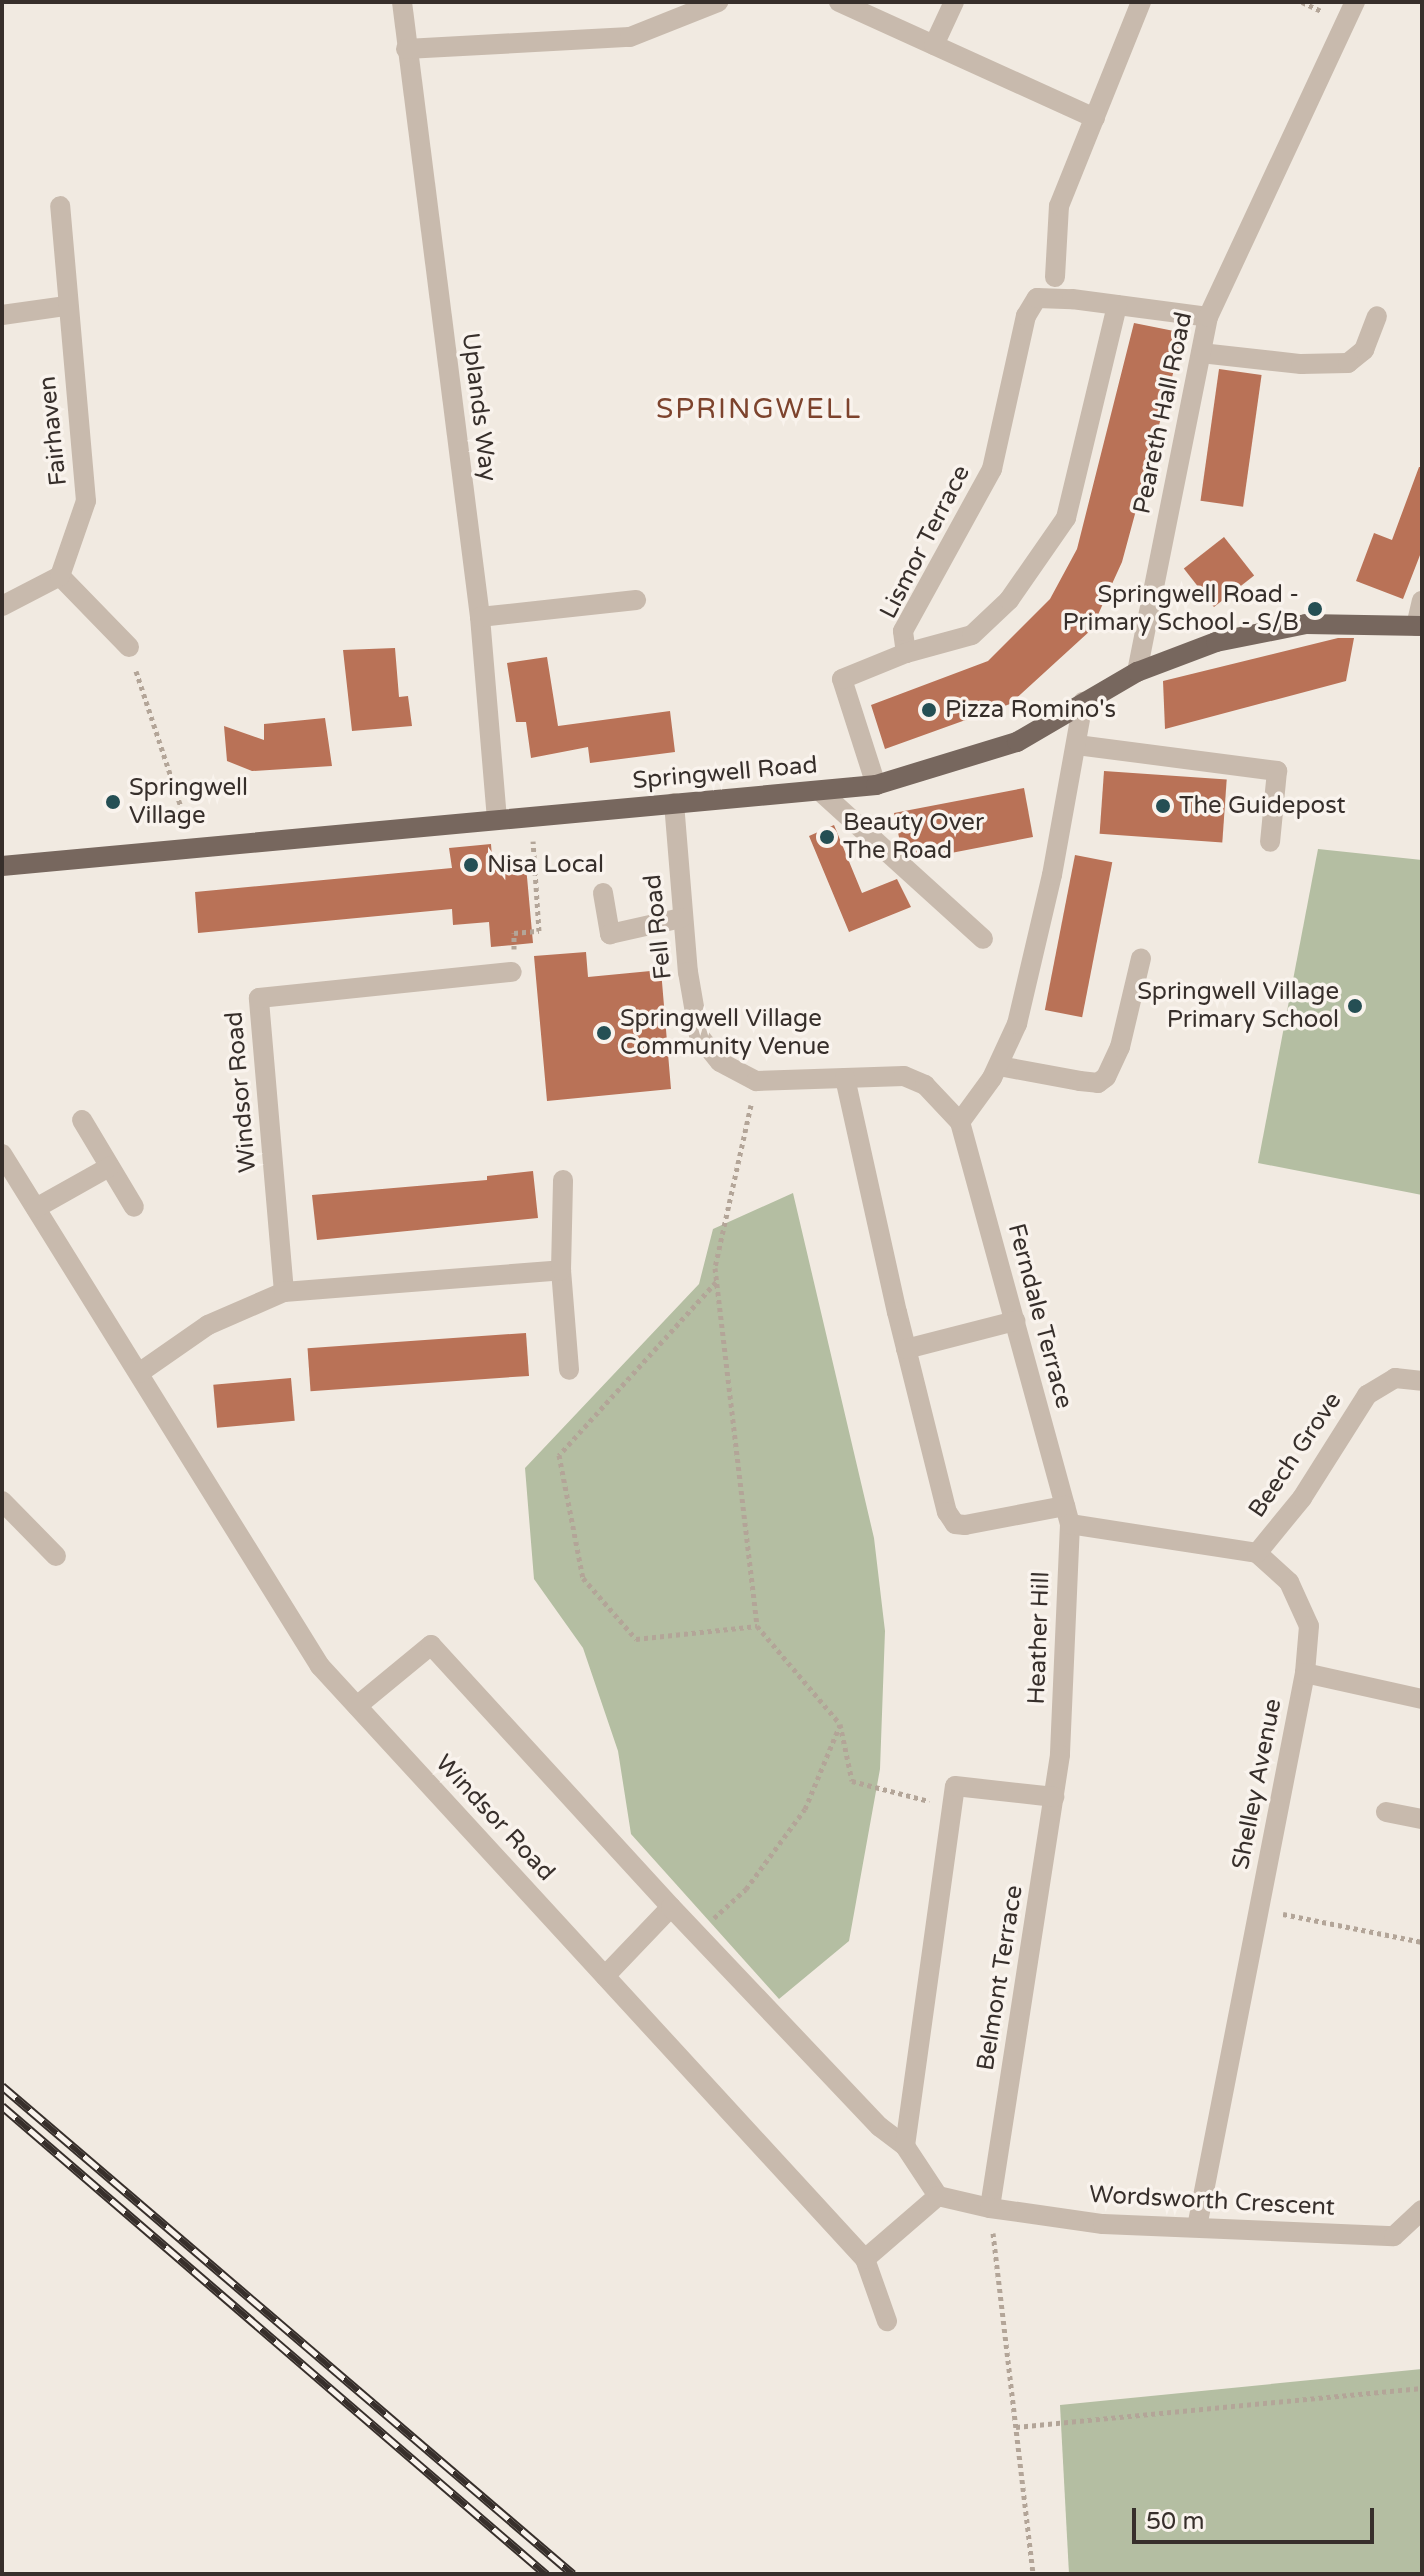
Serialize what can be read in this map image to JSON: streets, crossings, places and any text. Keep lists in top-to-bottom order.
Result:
{
  "streets": {
    "main road": ["Springwell Road"],
    "street": [
      "Uplands Way",
      "Peareth Hall Road",
      "Fairhaven",
      "Lismor Terrace",
      "Fell Road",
      "Windsor Road",
      "Ferndale Terrace",
      "Beech Grove",
      "Heather Hill",
      "Shelley Avenue",
      "Belmont Terrace",
      "Wordsworth Crescent"
    ]
  },
  "crossings": [
    ["Uplands Way", "Springwell Road"],
    ["Peareth Hall Road", "Lismor Terrace"],
    ["Peareth Hall Road", "Springwell Road"],
    ["Springwell Road", "Fell Road"],
    ["Fell Road", "Ferndale Terrace"],
    ["Ferndale Terrace", "Heather Hill"],
    ["Beech Grove", "Shelley Avenue"],
    ["Heather Hill", "Belmont Terrace"],
    ["Shelley Avenue", "Wordsworth Crescent"],
    ["Belmont Terrace", "Wordsworth Crescent"]
  ],
  "districts": ["SPRINGWELL"],
  "places": [
    "Springwell Road - Primary School - S/B",
    "Pizza Romino's",
    "Springwell Village",
    "The Guidepost",
    "Beauty Over The Road",
    "Nisa Local",
    "Springwell Village Primary School",
    "Springwell Village Community Venue"
  ],
  "scale_bar": "50 m"
}
